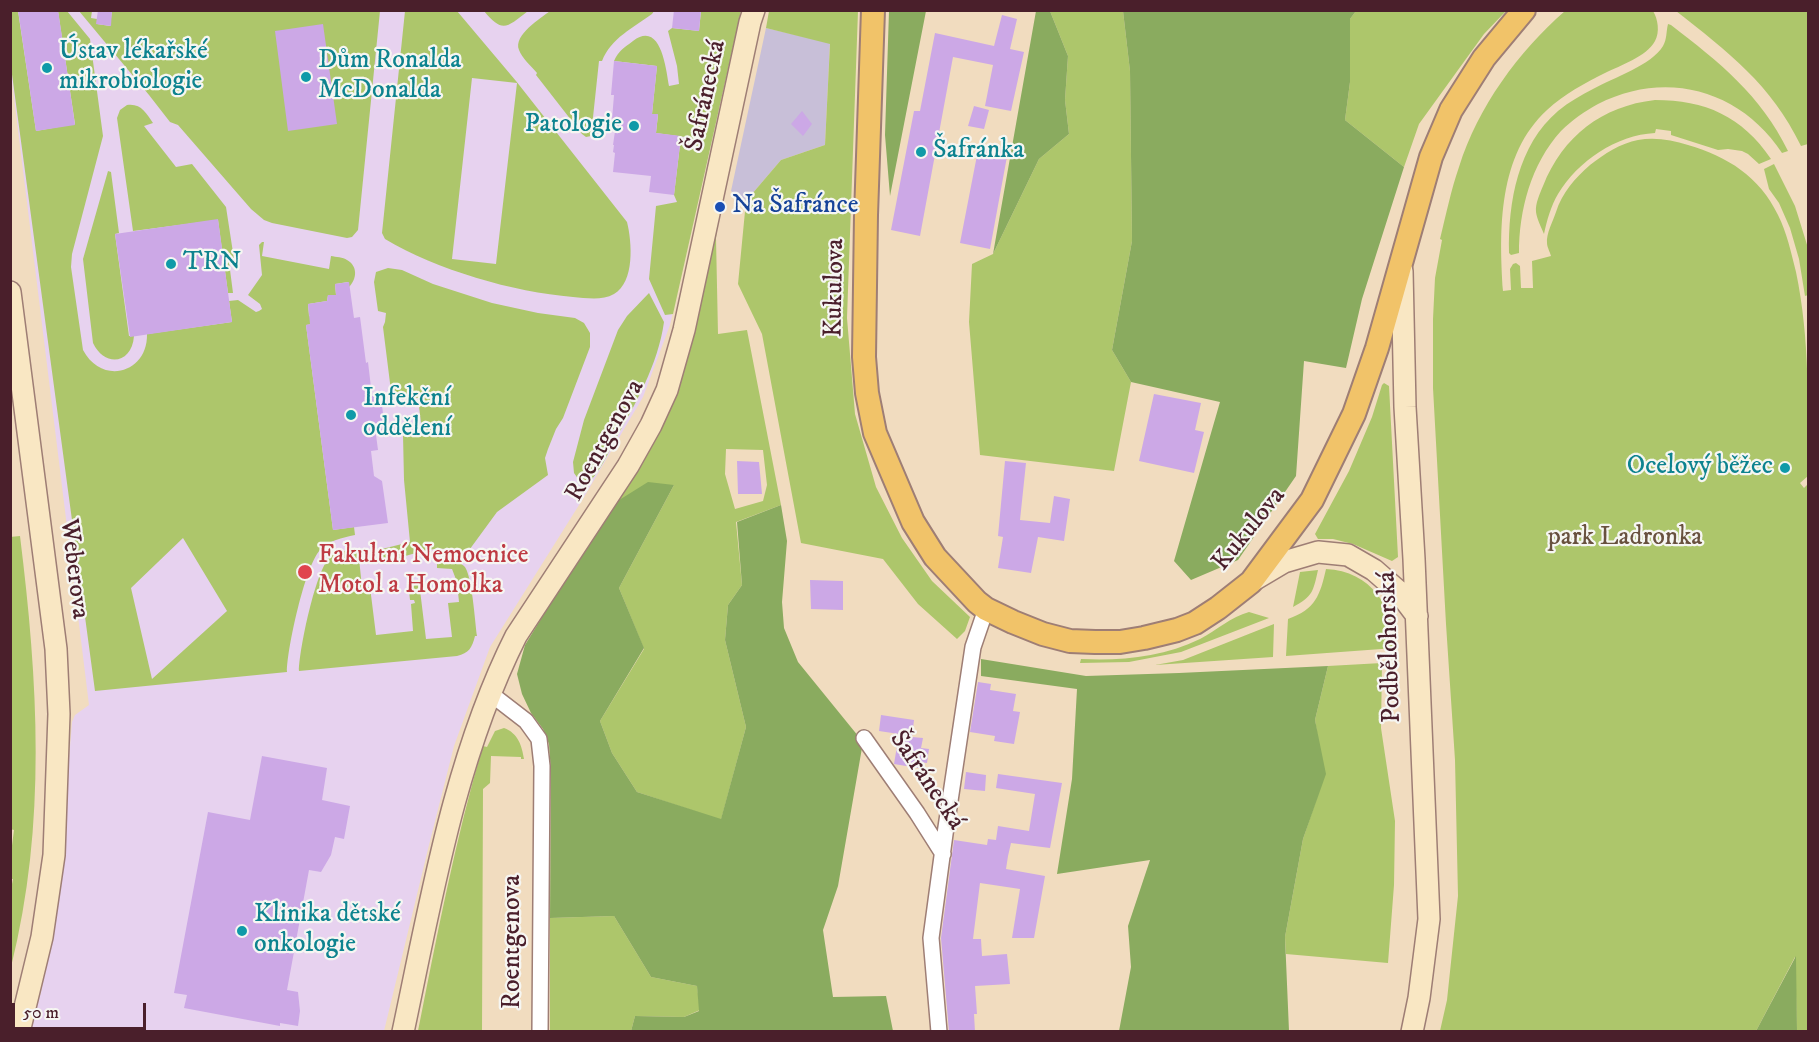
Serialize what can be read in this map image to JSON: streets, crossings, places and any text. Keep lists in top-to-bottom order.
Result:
{
  "streets": {
    "main road": ["Kukulova"],
    "street": [
      "Šafránecká",
      "Roentgenova",
      "Weberova",
      "Podbělohorská"
    ]
  },
  "crossings": [
    ["Šafránecká", "Roentgenova"],
    ["Kukulova", "Podbělohorská"]
  ],
  "parks": ["park Ladronka"],
  "places": [
    "Ústav lékařské mikrobiologie",
    "Dům Ronalda McDonalda",
    "Patologie",
    "Šafránka",
    "Na Šafránce",
    "TRN",
    "Infekční oddělení",
    "Ocelový běžec",
    "Fakultní Nemocnice Motol a Homolka",
    "Klinika dětské onkologie"
  ],
  "scale_bar": "50 m"
}
